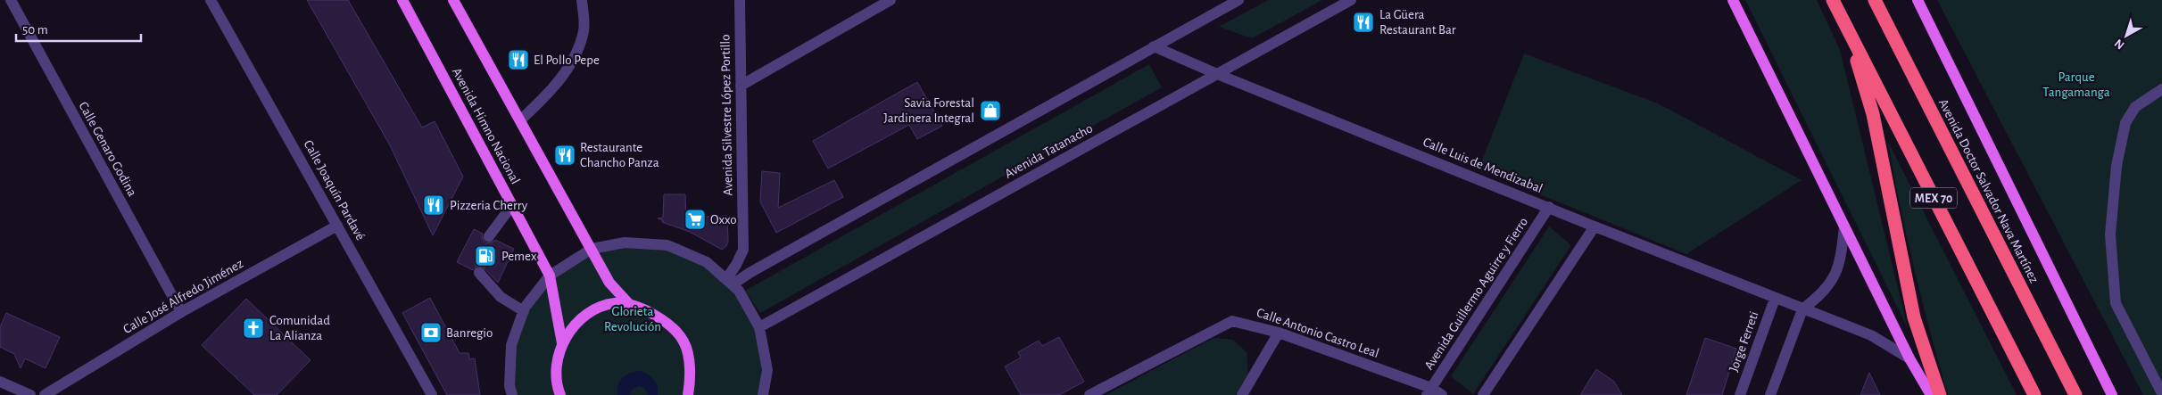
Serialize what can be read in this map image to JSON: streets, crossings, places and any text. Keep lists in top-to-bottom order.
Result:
{
  "streets": {
    "highway": ["Avenida Doctor Salvador Nava Martínez", "MEX 70"],
    "main road": ["Avenida Himno Nacional"],
    "street": [
      "Avenida Silvestre López Portillo",
      "Calle Genaro Godina",
      "Avenida Tatanacho",
      "Calle Luis de Mendizabal",
      "Calle Joaquín Pardavé",
      "Avenida Guillermo Aguirre y Fierro",
      "Calle José Alfredo Jiménez",
      "Calle Antonio Castro Leal",
      "Jorge Ferreti"
    ]
  },
  "crossings": [
    ["Calle Genaro Godina", "Calle José Alfredo Jiménez"],
    ["Avenida Tatanacho", "Calle Luis de Mendizabal"],
    ["Calle Luis de Mendizabal", "Avenida Guillermo Aguirre y Fierro"],
    ["Calle Luis de Mendizabal", "Jorge Ferreti"],
    ["Calle Joaquín Pardavé", "Calle José Alfredo Jiménez"],
    ["Avenida Guillermo Aguirre y Fierro", "Calle Antonio Castro Leal"]
  ],
  "parks": ["Parque Tangamanga", "Glorieta Revolución"],
  "places": {
    "restaurant": [
      "La Güera Restaurant Bar",
      "El Pollo Pepe",
      "Restaurante Chancho Panza",
      "Pizzeria Cherry"
    ],
    "shop": ["Savia Forestal Jardinera Integral"],
    "supermarket": ["Oxxo"],
    "fuel station": ["Pemex"],
    "church": ["Comunidad La Alianza"],
    "bank": ["Banregio"]
  },
  "scale_bar": "50 m",
  "north": "bottom left"
}
